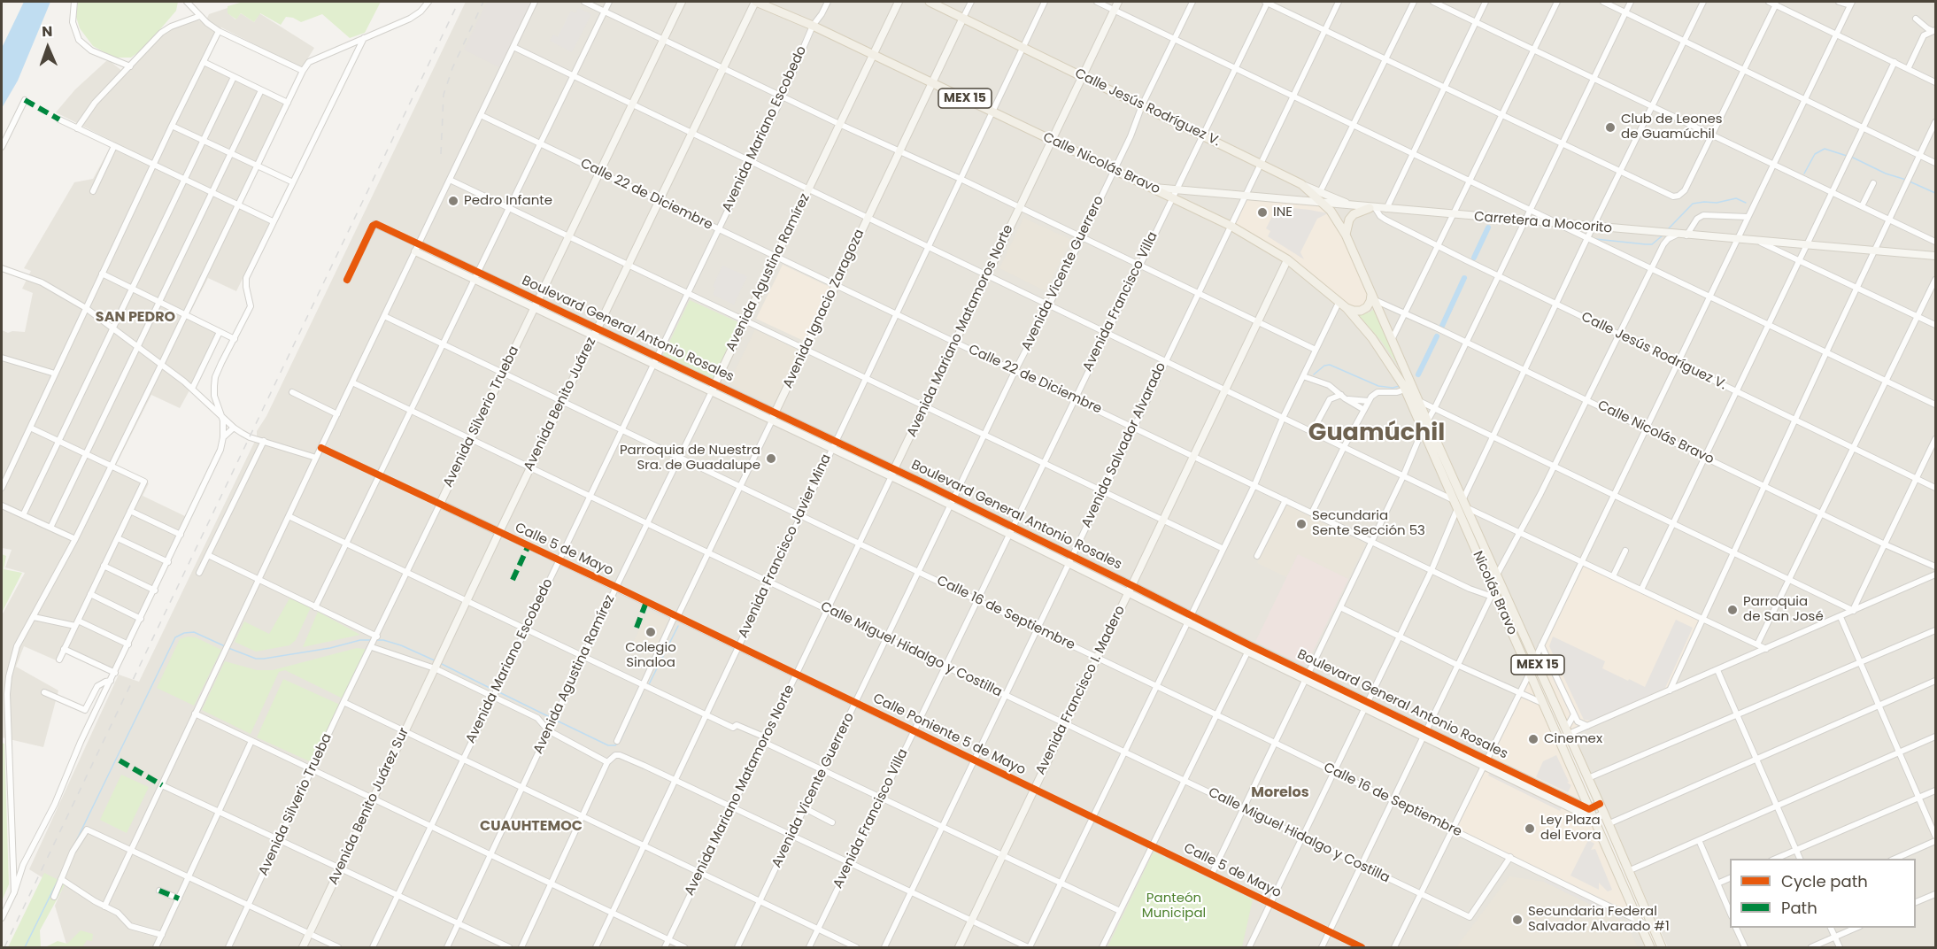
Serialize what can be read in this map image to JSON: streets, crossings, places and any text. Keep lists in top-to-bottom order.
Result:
{
  "streets": {
    "main road": [
      "MEX 15",
      "Calle Jesús Rodríguez V.",
      "Calle Nicolás Bravo",
      "Nicolás Bravo"
    ],
    "street": [
      "Avenida Mariano Escobedo",
      "Calle 22 de Diciembre",
      "Carretera a Mocorito",
      "Avenida Agustina Ramírez",
      "Avenida Vicente Guerrero",
      "Avenida Francisco Villa",
      "Avenida Ignacio Zaragoza",
      "Boulevard General Antonio Rosales",
      "Avenida Mariano Matamoros Norte",
      "Avenida Benito Juárez",
      "Avenida Silverio Trueba",
      "Avenida Salvador Alvarado",
      "Avenida Francisco Javier Mina",
      "Calle 5 de Mayo",
      "Calle 16 de Septiembre",
      "Calle Miguel Hidalgo y Costilla",
      "Avenida Francisco I. Madero",
      "Calle Poniente 5 de Mayo",
      "Avenida Benito Juárez Sur"
    ]
  },
  "crossings": [
    ["MEX 15", "Calle Jesús Rodríguez V."],
    ["MEX 15", "Calle Nicolás Bravo"],
    ["MEX 15", "Carretera a Mocorito"],
    ["MEX 15", "Calle 16 de Septiembre"],
    ["Calle Jesús Rodríguez V.", "Carretera a Mocorito"],
    ["Calle Jesús Rodríguez V.", "Avenida Vicente Guerrero"],
    ["Calle Jesús Rodríguez V.", "Avenida Francisco Villa"],
    ["Calle Jesús Rodríguez V.", "Avenida Ignacio Zaragoza"],
    ["Calle Jesús Rodríguez V.", "Avenida Mariano Matamoros Norte"],
    ["Calle Jesús Rodríguez V.", "Avenida Salvador Alvarado"],
    ["Calle Jesús Rodríguez V.", "Avenida Francisco Javier Mina"],
    ["Avenida Mariano Escobedo", "Calle Nicolás Bravo"],
    ["Avenida Mariano Escobedo", "Calle 22 de Diciembre"],
    ["Avenida Mariano Escobedo", "Boulevard General Antonio Rosales"],
    ["Avenida Mariano Escobedo", "Calle 5 de Mayo"],
    ["Avenida Mariano Escobedo", "Calle 16 de Septiembre"],
    ["Avenida Mariano Escobedo", "Calle Miguel Hidalgo y Costilla"],
    ["Calle Nicolás Bravo", "Carretera a Mocorito"],
    ["Calle Nicolás Bravo", "Avenida Agustina Ramírez"],
    ["Calle Nicolás Bravo", "Avenida Vicente Guerrero"],
    ["Calle Nicolás Bravo", "Avenida Francisco Villa"],
    ["Calle Nicolás Bravo", "Avenida Ignacio Zaragoza"],
    ["Calle Nicolás Bravo", "Avenida Mariano Matamoros Norte"],
    ["Calle Nicolás Bravo", "Avenida Benito Juárez"],
    ["Calle Nicolás Bravo", "Avenida Salvador Alvarado"],
    ["Calle Nicolás Bravo", "Avenida Francisco Javier Mina"],
    ["Calle Nicolás Bravo", "Nicolás Bravo"],
    ["Calle Nicolás Bravo", "Avenida Francisco I. Madero"],
    ["Calle 22 de Diciembre", "Avenida Agustina Ramírez"],
    ["Calle 22 de Diciembre", "Avenida Vicente Guerrero"],
    ["Calle 22 de Diciembre", "Avenida Francisco Villa"],
    ["Calle 22 de Diciembre", "Avenida Ignacio Zaragoza"],
    ["Calle 22 de Diciembre", "Avenida Mariano Matamoros Norte"],
    ["Calle 22 de Diciembre", "Avenida Benito Juárez"],
    ["Calle 22 de Diciembre", "Avenida Silverio Trueba"],
    ["Calle 22 de Diciembre", "Avenida Salvador Alvarado"],
    ["Calle 22 de Diciembre", "Avenida Francisco Javier Mina"],
    ["Calle 22 de Diciembre", "Nicolás Bravo"],
    ["Calle 22 de Diciembre", "Avenida Francisco I. Madero"],
    ["Carretera a Mocorito", "Avenida Francisco Villa"],
    ["Carretera a Mocorito", "Avenida Salvador Alvarado"],
    ["Avenida Agustina Ramírez", "Boulevard General Antonio Rosales"],
    ["Avenida Agustina Ramírez", "Calle 5 de Mayo"],
    ["Avenida Agustina Ramírez", "Calle 16 de Septiembre"],
    ["Avenida Agustina Ramírez", "Calle Miguel Hidalgo y Costilla"],
    ["Avenida Vicente Guerrero", "Boulevard General Antonio Rosales"],
    ["Avenida Vicente Guerrero", "Calle 16 de Septiembre"],
    ["Avenida Vicente Guerrero", "Calle Miguel Hidalgo y Costilla"],
    ["Avenida Vicente Guerrero", "Calle Poniente 5 de Mayo"],
    ["Avenida Francisco Villa", "Boulevard General Antonio Rosales"],
    ["Avenida Francisco Villa", "Calle 16 de Septiembre"],
    ["Avenida Francisco Villa", "Calle Miguel Hidalgo y Costilla"],
    ["Avenida Francisco Villa", "Calle Poniente 5 de Mayo"],
    ["Avenida Ignacio Zaragoza", "Boulevard General Antonio Rosales"],
    ["Avenida Ignacio Zaragoza", "Calle 5 de Mayo"],
    ["Avenida Ignacio Zaragoza", "Calle 16 de Septiembre"],
    ["Avenida Ignacio Zaragoza", "Calle Miguel Hidalgo y Costilla"],
    ["Boulevard General Antonio Rosales", "Avenida Mariano Matamoros Norte"],
    ["Boulevard General Antonio Rosales", "Avenida Benito Juárez"],
    ["Boulevard General Antonio Rosales", "Avenida Silverio Trueba"],
    ["Boulevard General Antonio Rosales", "Avenida Salvador Alvarado"],
    ["Boulevard General Antonio Rosales", "Avenida Francisco Javier Mina"],
    ["Boulevard General Antonio Rosales", "Nicolás Bravo"],
    ["Boulevard General Antonio Rosales", "Avenida Francisco I. Madero"],
    ["Avenida Mariano Matamoros Norte", "Calle 5 de Mayo"],
    ["Avenida Mariano Matamoros Norte", "Calle 16 de Septiembre"],
    ["Avenida Mariano Matamoros Norte", "Calle Miguel Hidalgo y Costilla"],
    ["Avenida Mariano Matamoros Norte", "Calle Poniente 5 de Mayo"],
    ["Avenida Benito Juárez", "Calle 5 de Mayo"],
    ["Avenida Benito Juárez", "Calle 16 de Septiembre"],
    ["Avenida Benito Juárez", "Calle Miguel Hidalgo y Costilla"],
    ["Avenida Benito Juárez", "Avenida Benito Juárez Sur"],
    ["Avenida Silverio Trueba", "Calle 5 de Mayo"],
    ["Avenida Silverio Trueba", "Calle 16 de Septiembre"],
    ["Avenida Silverio Trueba", "Calle Miguel Hidalgo y Costilla"],
    ["Avenida Salvador Alvarado", "Calle 16 de Septiembre"],
    ["Avenida Salvador Alvarado", "Calle Miguel Hidalgo y Costilla"],
    ["Avenida Salvador Alvarado", "Calle Poniente 5 de Mayo"],
    ["Avenida Francisco Javier Mina", "Calle 5 de Mayo"],
    ["Avenida Francisco Javier Mina", "Calle 16 de Septiembre"],
    ["Avenida Francisco Javier Mina", "Calle Miguel Hidalgo y Costilla"],
    ["Calle 5 de Mayo", "Calle Poniente 5 de Mayo"],
    ["Nicolás Bravo", "Calle 16 de Septiembre"],
    ["Calle 16 de Septiembre", "Calle Miguel Hidalgo y Costilla"],
    ["Calle 16 de Septiembre", "Avenida Francisco I. Madero"],
    ["Calle Miguel Hidalgo y Costilla", "Avenida Francisco I. Madero"],
    ["Avenida Francisco I. Madero", "Calle Poniente 5 de Mayo"]
  ],
  "districts": [
    "SAN PEDRO",
    "Guamúchil",
    "Morelos",
    "CUAUHTEMOC"
  ],
  "parks": ["Panteón Municipal"],
  "places": [
    "Club de Leones de Guamúchil",
    "Pedro Infante",
    "INE",
    "Parroquia de Nuestra Sra. de Guadalupe",
    "Secundaria Sente Sección 53",
    "Parroquia de San José",
    "Colegio Sinaloa",
    "Cinemex",
    "Ley Plaza del Evora",
    "Secundaria Federal Salvador Alvarado #1"
  ],
  "legend": ["Cycle path", "Path"],
  "north": "top"
}
